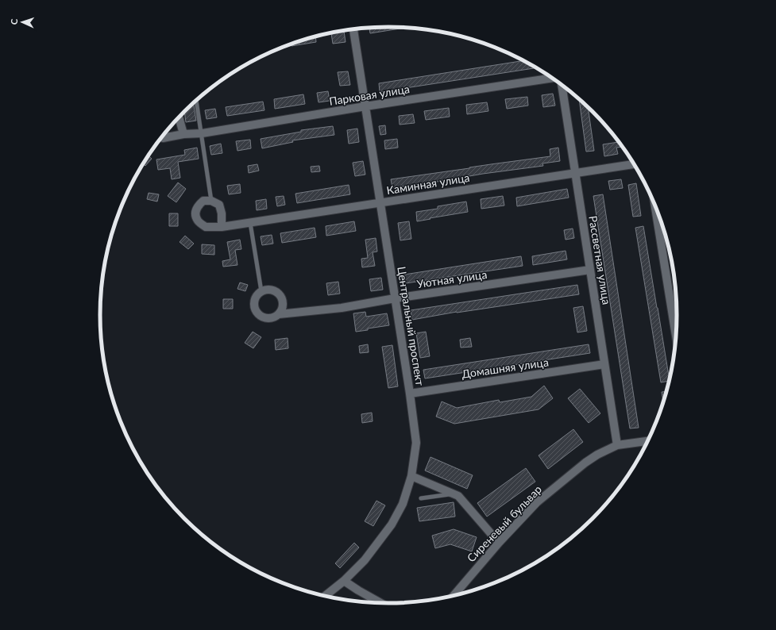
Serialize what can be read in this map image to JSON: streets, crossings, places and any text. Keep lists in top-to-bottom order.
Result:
{
  "streets": {
    "street": [
      "Парковая улица",
      "Каминная улица",
      "Рассветная улица",
      "Уютная улица",
      "Центральный проспект",
      "Домашняя улица",
      "Сиреневый бульвар"
    ]
  },
  "crossings": [
    ["Парковая улица", "Центральный проспект"],
    ["Каминная улица", "Рассветная улица"],
    ["Каминная улица", "Центральный проспект"],
    ["Рассветная улица", "Уютная улица"],
    ["Рассветная улица", "Домашняя улица"],
    ["Рассветная улица", "Сиреневый бульвар"],
    ["Уютная улица", "Центральный проспект"],
    ["Центральный проспект", "Домашняя улица"]
  ],
  "north": "left"
}
